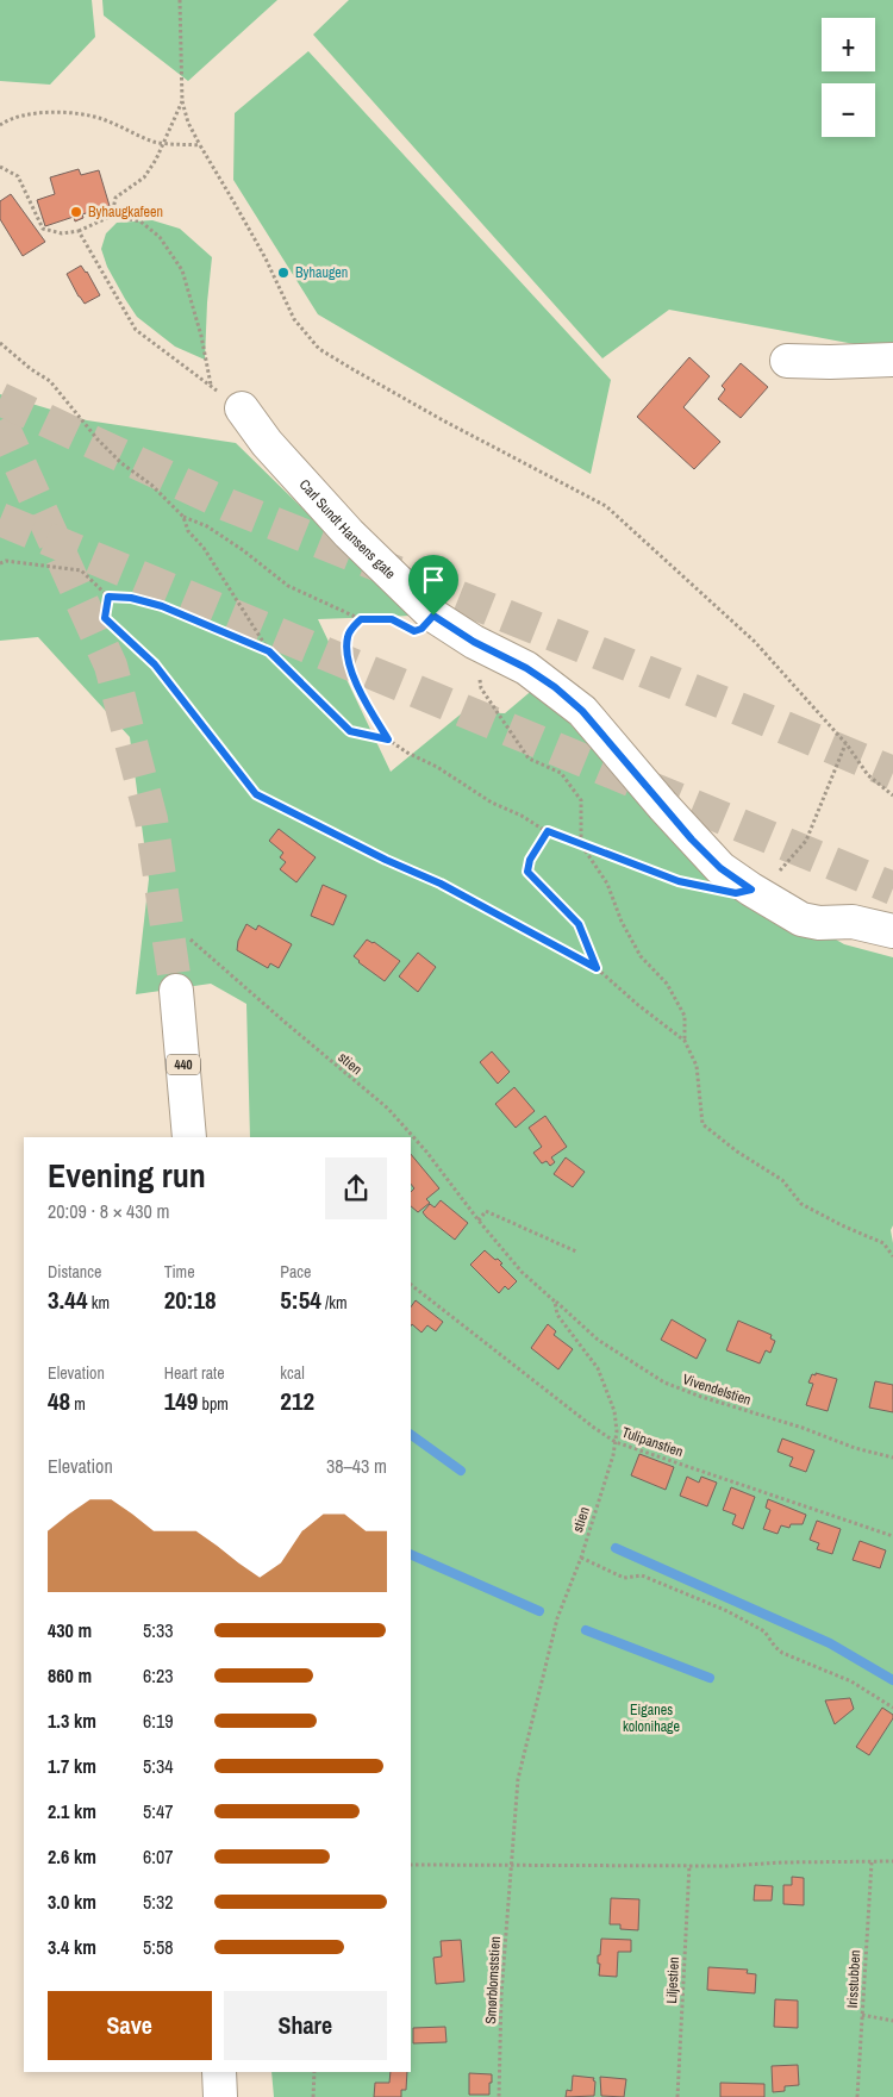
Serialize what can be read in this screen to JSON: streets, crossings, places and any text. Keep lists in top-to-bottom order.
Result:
{
  "streets": {
    "street": ["Carl Sundt Hansens gate", "440"],
    "path": [
      "stien",
      "Vivendelstien",
      "Tulipanstien",
      "Irisstubben",
      "Smørblomststien",
      "Liljestien"
    ]
  },
  "crossings": [
    ["stien", "Vivendelstien"],
    ["stien", "Tulipanstien"],
    ["stien", "Smørblomststien"]
  ],
  "parks": ["Eiganes kolonihage"],
  "places": ["Byhaugkafeen", "Byhaugen"],
  "page": {
    "map_buttons": ["+", "−"],
    "heading": ["Evening run", "20:09 · 8 × 430 m"],
    "stats": [
      ["Distance", "3.44 km"],
      ["Time", "20:18"],
      ["Pace", "5:54 /km"],
      ["Elevation", "48 m"],
      ["Heart rate", "149 bpm"],
      ["kcal", "212"]
    ],
    "chart": ["Elevation", "38–43 m"],
    "list": [
      {
        "name": "430 m",
        "note": "5:33"
      },
      {
        "name": "860 m",
        "note": "6:23"
      },
      {
        "name": "1.3 km",
        "note": "6:19"
      },
      {
        "name": "1.7 km",
        "note": "5:34"
      },
      {
        "name": "2.1 km",
        "note": "5:47"
      },
      {
        "name": "2.6 km",
        "note": "6:07"
      },
      {
        "name": "3.0 km",
        "note": "5:32"
      },
      {
        "name": "3.4 km",
        "note": "5:58"
      }
    ],
    "buttons": ["Save", "Share"]
  }
}
